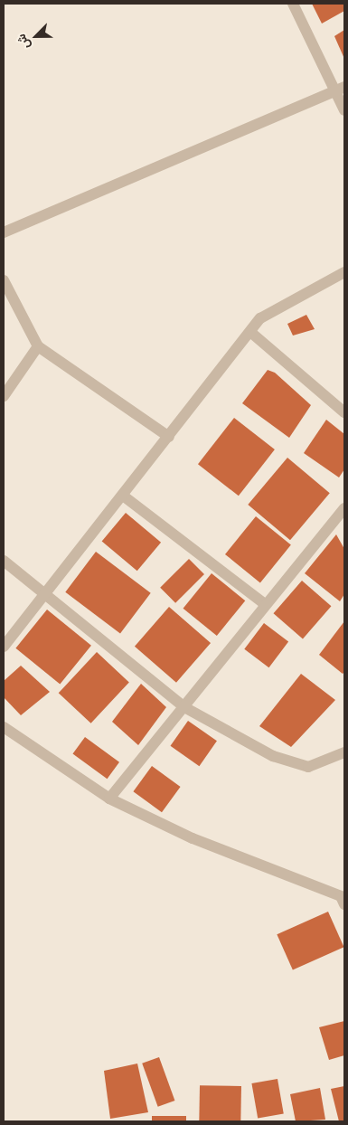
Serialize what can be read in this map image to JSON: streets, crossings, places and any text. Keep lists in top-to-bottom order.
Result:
{
  "north": "bottom left"
}
